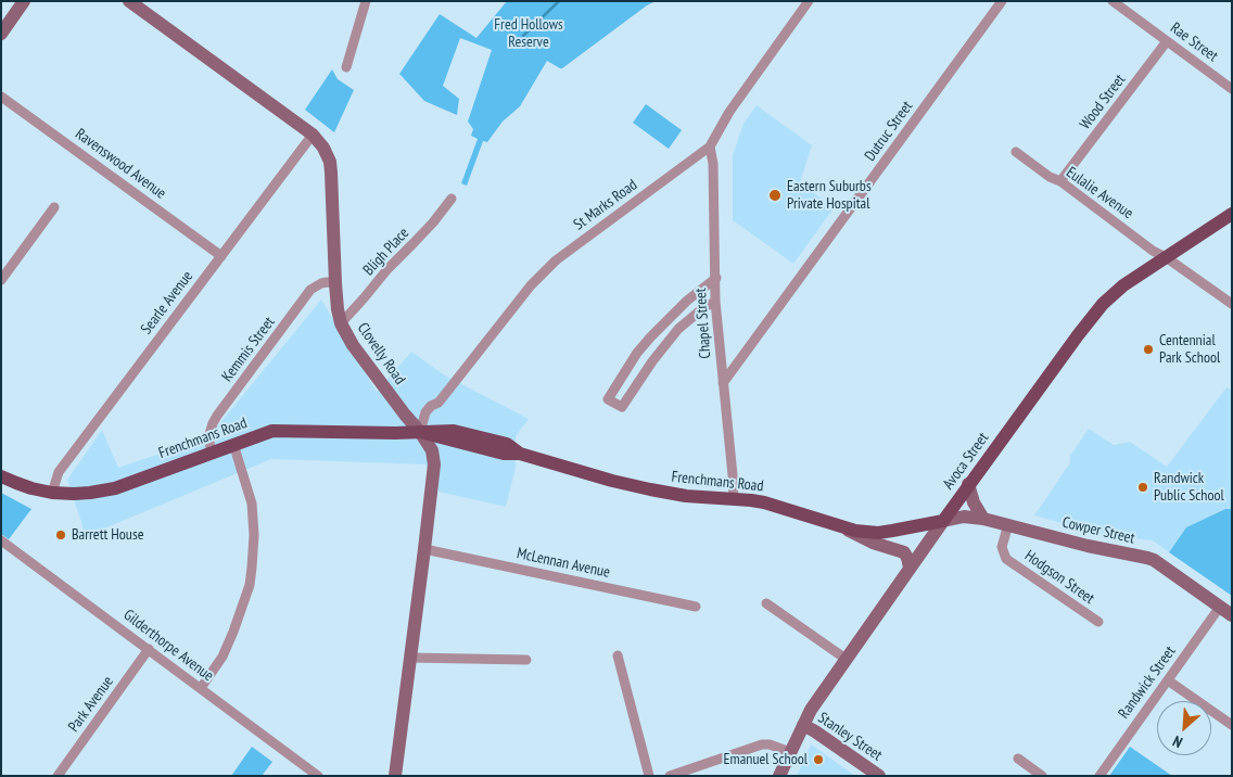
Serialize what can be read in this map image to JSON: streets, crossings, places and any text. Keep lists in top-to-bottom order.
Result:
{
  "streets": {
    "main road": ["Frenchmans Road", "Avoca Street"],
    "street": [
      "Rae Street",
      "Wood Street",
      "Dutruc Street",
      "Ravenswood Avenue",
      "Eulalie Avenue",
      "St Marks Road",
      "Bligh Place",
      "Searle Avenue",
      "Chapel Street",
      "Kemmis Street",
      "Clovelly Road",
      "Cowper Street",
      "McLennan Avenue",
      "Hodgson Street",
      "Gilderthorpe Avenue",
      "Randwick Street",
      "Park Avenue",
      "Stanley Street"
    ]
  },
  "crossings": [
    ["Rae Street", "Wood Street"],
    ["Wood Street", "Eulalie Avenue"],
    ["Dutruc Street", "Chapel Street"],
    ["Ravenswood Avenue", "Searle Avenue"],
    ["Eulalie Avenue", "Avoca Street"],
    ["St Marks Road", "Chapel Street"],
    ["St Marks Road", "Clovelly Road"],
    ["St Marks Road", "Frenchmans Road"],
    ["Bligh Place", "Clovelly Road"],
    ["Searle Avenue", "Clovelly Road"],
    ["Searle Avenue", "Frenchmans Road"],
    ["Chapel Street", "Frenchmans Road"],
    ["Kemmis Street", "Clovelly Road"],
    ["Kemmis Street", "Frenchmans Road"],
    ["Clovelly Road", "Frenchmans Road"],
    ["Clovelly Road", "McLennan Avenue"],
    ["Frenchmans Road", "Avoca Street"],
    ["Frenchmans Road", "Cowper Street"],
    ["Avoca Street", "Cowper Street"],
    ["Avoca Street", "Stanley Street"],
    ["Cowper Street", "Hodgson Street"],
    ["Cowper Street", "Randwick Street"],
    ["Gilderthorpe Avenue", "Park Avenue"]
  ],
  "parks": ["Fred Hollows Reserve"],
  "places": [
    "Eastern Suburbs Private Hospital",
    "Centennial Park School",
    "Randwick Public School",
    "Barrett House",
    "Emanuel School"
  ],
  "north": "bottom left"
}
